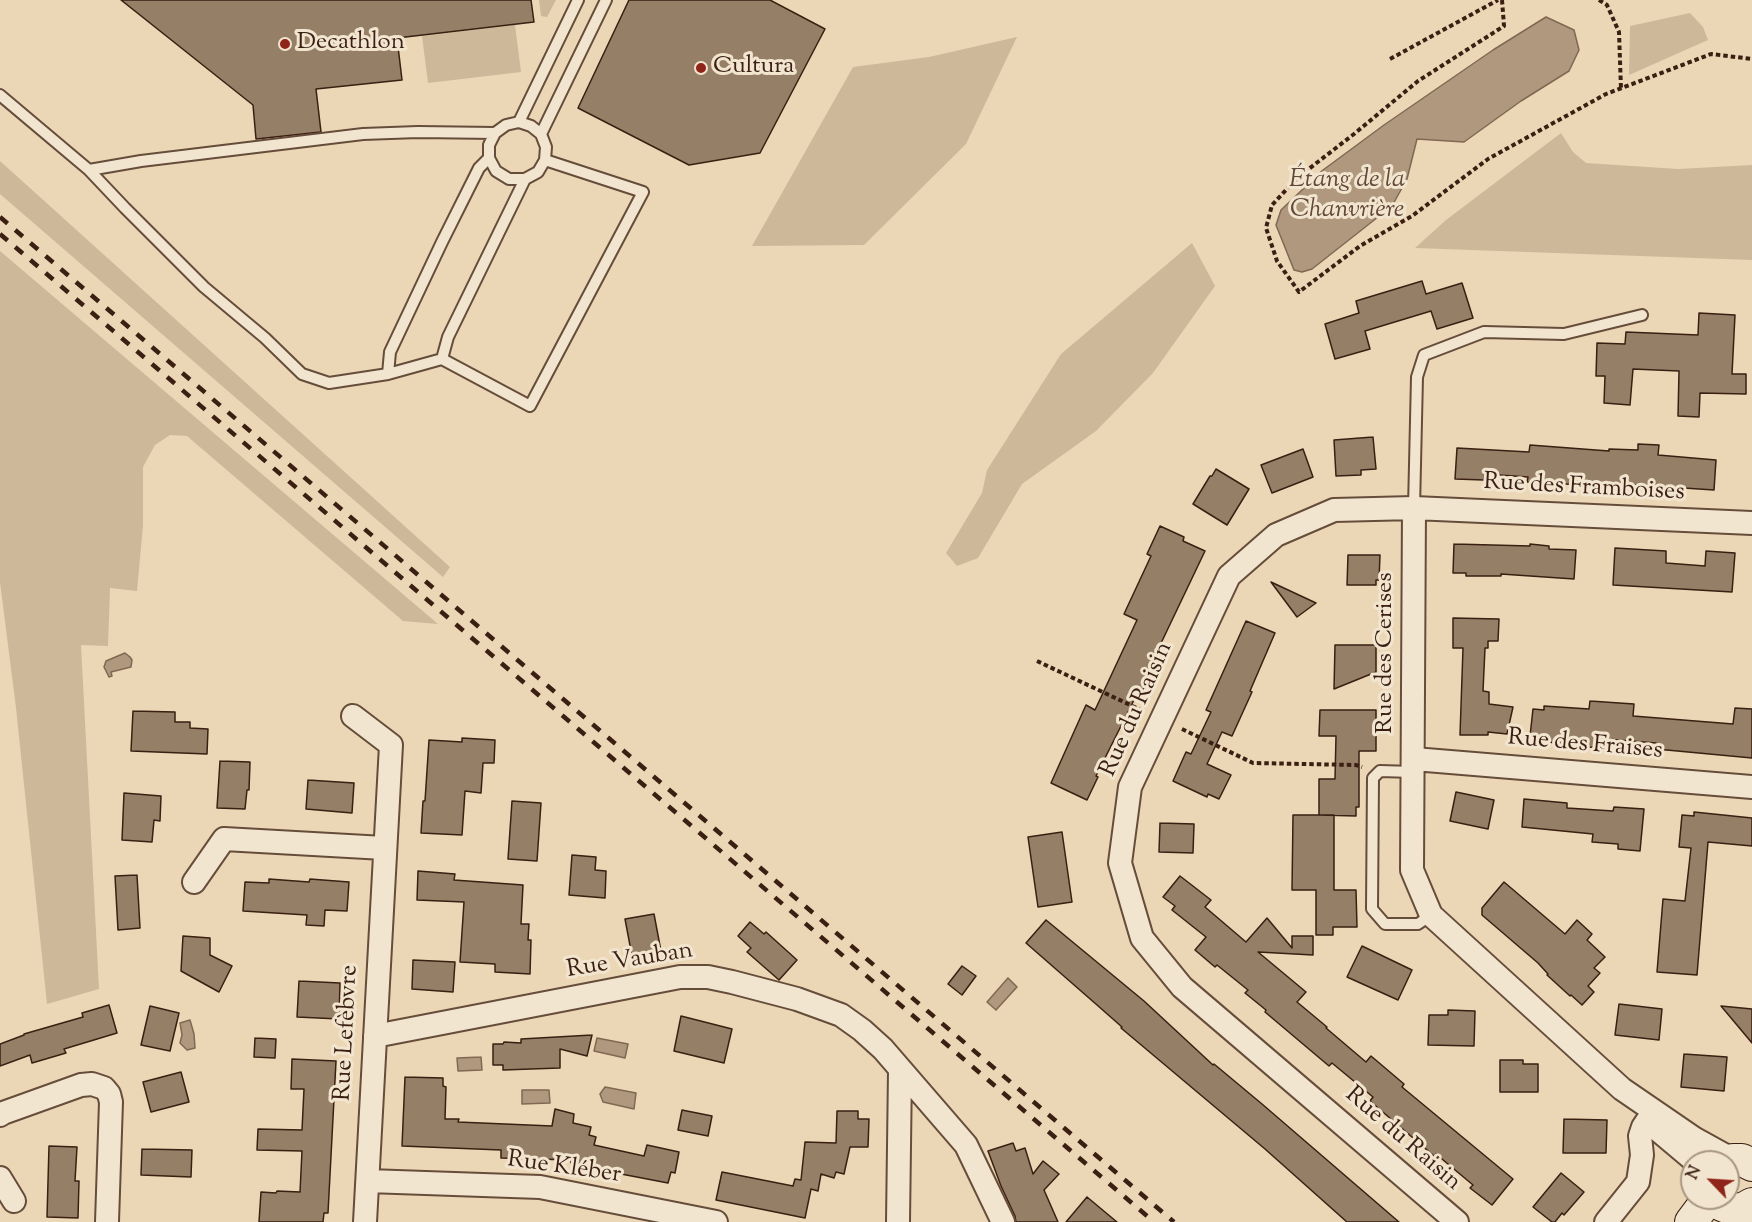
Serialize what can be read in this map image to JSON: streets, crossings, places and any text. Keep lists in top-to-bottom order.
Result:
{
  "streets": {
    "street": [
      "Rue des Framboises",
      "Rue des Cerises",
      "Rue du Raisin",
      "Rue des Fraises",
      "Rue Vauban",
      "Rue Lefèbvre",
      "Rue Kléber"
    ]
  },
  "crossings": [
    ["Rue des Framboises", "Rue des Cerises"],
    ["Rue des Framboises", "Rue du Raisin"],
    ["Rue des Cerises", "Rue du Raisin"],
    ["Rue des Cerises", "Rue des Fraises"],
    ["Rue Vauban", "Rue Lefèbvre"],
    ["Rue Lefèbvre", "Rue Kléber"]
  ],
  "water": ["Étang de la Chanvrière"],
  "places": ["Decathlon", "Cultura"],
  "north": "top left"
}
